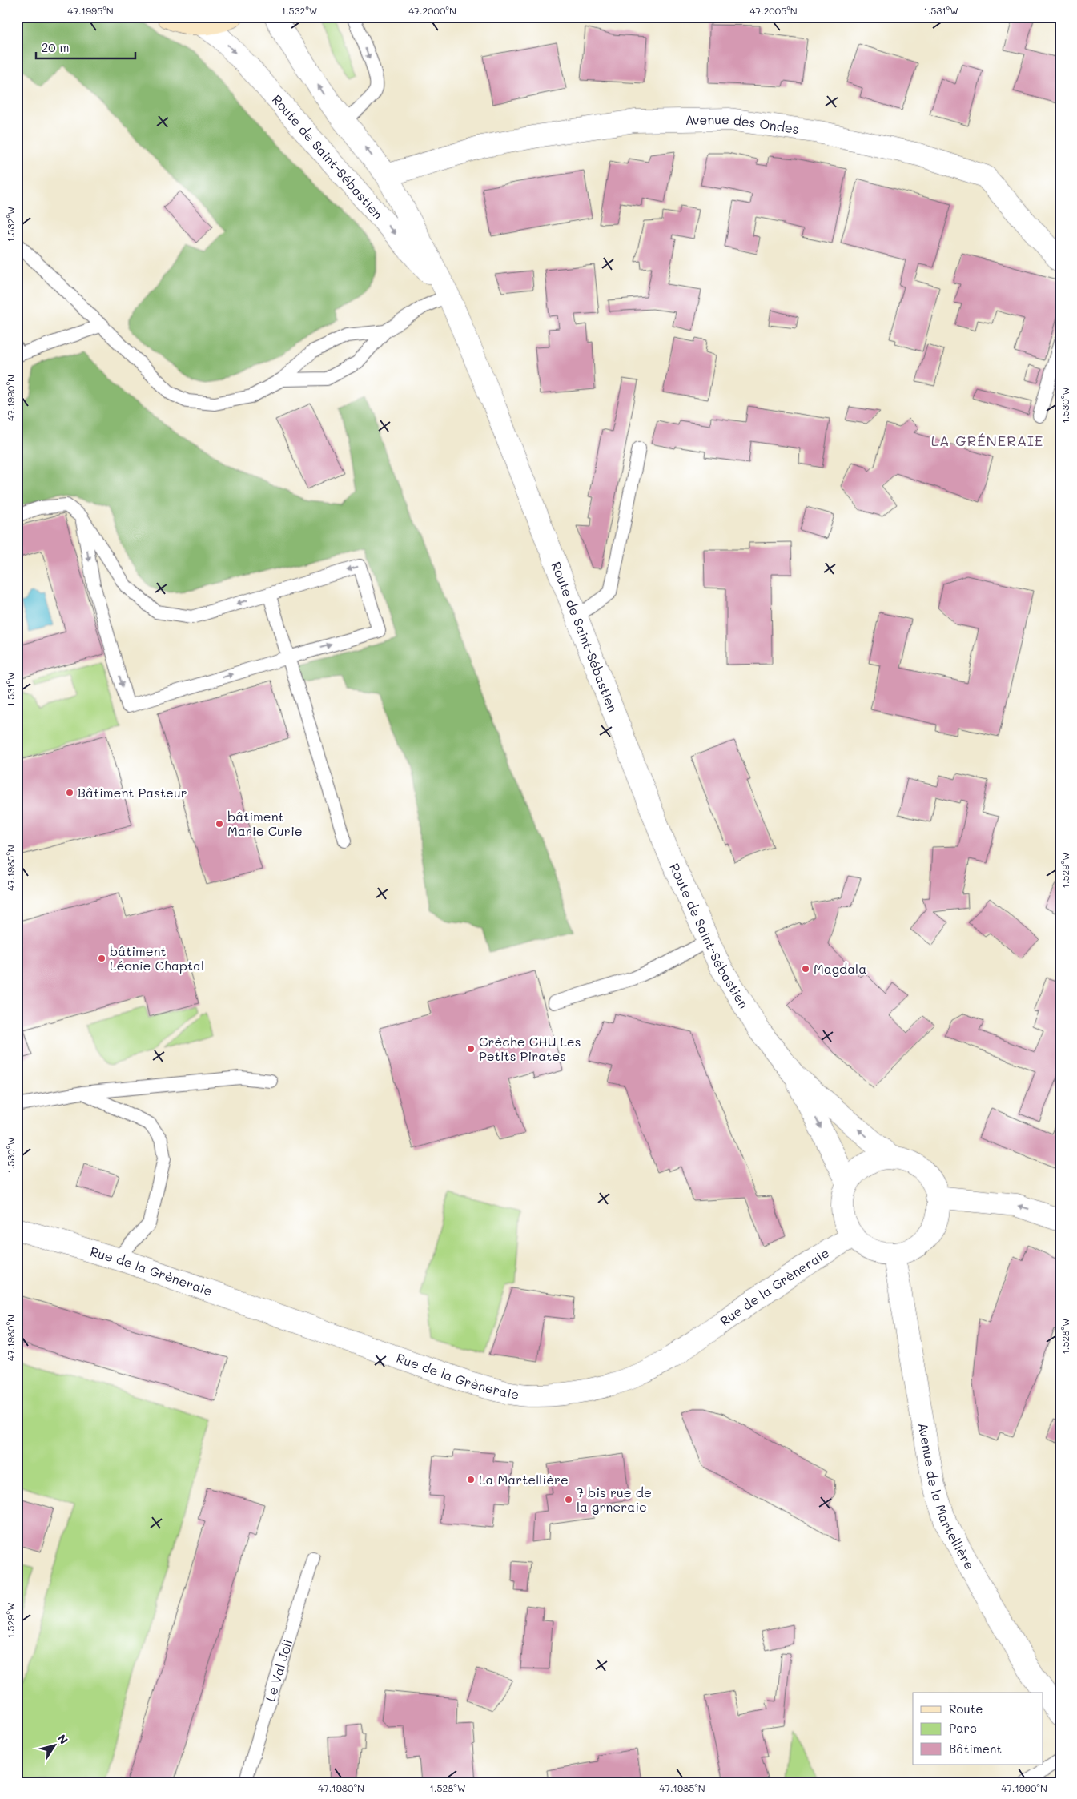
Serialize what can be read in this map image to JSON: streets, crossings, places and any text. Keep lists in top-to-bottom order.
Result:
{
  "streets": {
    "street": [
      "Avenue des Ondes",
      "Route de Saint-Sébastien",
      "Rue de la Grèneraie",
      "Avenue de la Martellière"
    ],
    "lane": ["Le Val Joli"]
  },
  "crossings": [
    ["Avenue des Ondes", "Route de Saint-Sébastien"],
    ["Route de Saint-Sébastien", "Rue de la Grèneraie"],
    ["Route de Saint-Sébastien", "Avenue de la Martellière"],
    ["Rue de la Grèneraie", "Avenue de la Martellière"]
  ],
  "districts": ["LA GRÉNERAIE"],
  "places": [
    "Bâtiment Pasteur",
    "bâtiment Marie Curie",
    "bâtiment Léonie Chaptal",
    "Magdala",
    "Crèche CHU Les Petits Pirates",
    "La Martellière",
    "7 bis rue de la grneraie"
  ],
  "legend": ["Route", "Parc", "Bâtiment"],
  "scale_bar": "20 m",
  "north": "top right",
  "coordinates": [
    "47.1995°N",
    "1.532°W",
    "47.2000°N",
    "47.2005°N",
    "1.531°W",
    "47.1990°N",
    "1.530°W",
    "47.1985°N",
    "1.529°W",
    "1.528°W",
    "47.1980°N"
  ]
}
